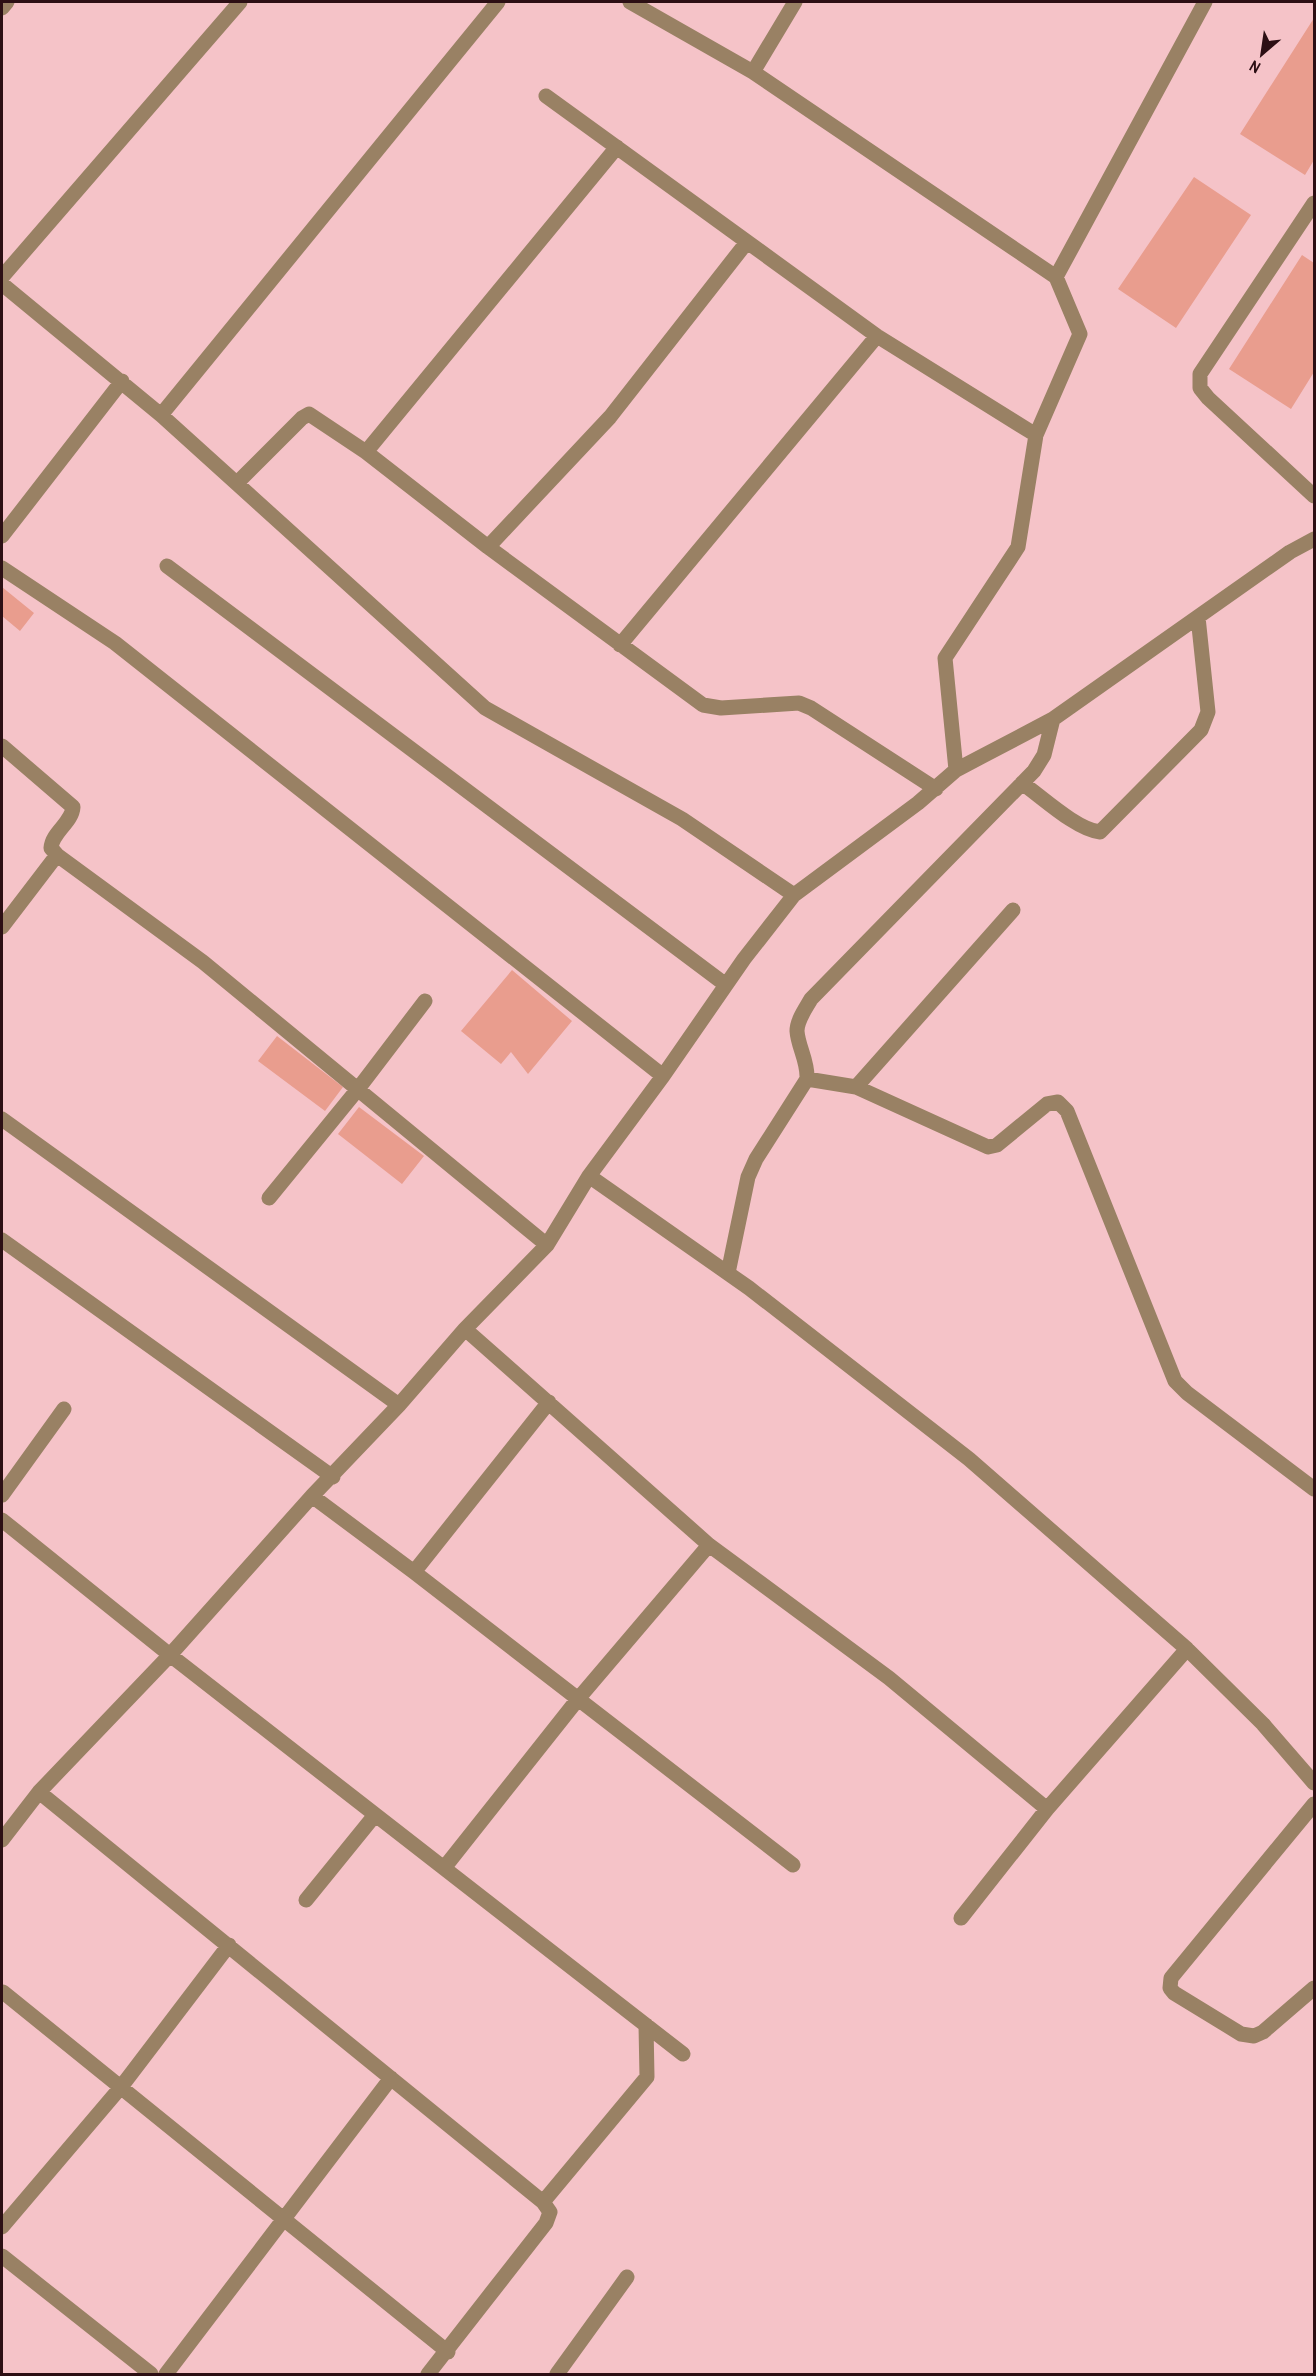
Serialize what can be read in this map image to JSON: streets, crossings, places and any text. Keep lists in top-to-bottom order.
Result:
{
  "north": "bottom left"
}
